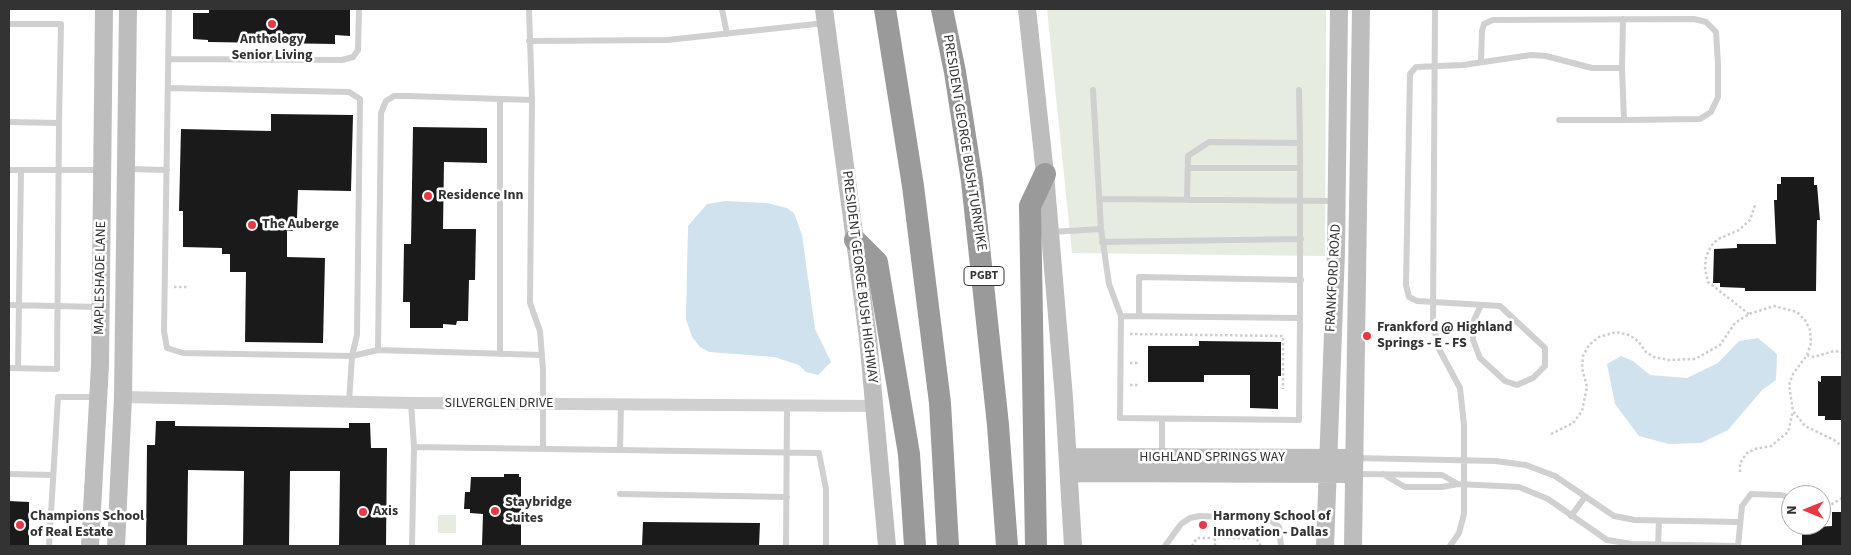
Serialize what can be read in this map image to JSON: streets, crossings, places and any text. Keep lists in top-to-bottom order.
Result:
{
  "streets": {
    "highway": ["PRESIDENT GEORGE BUSH TURNPIKE", "PGBT"],
    "main road": [
      "PRESIDENT GEORGE BUSH HIGHWAY",
      "MAPLESHADE LANE",
      "FRANKFORD ROAD",
      "HIGHLAND SPRINGS WAY"
    ],
    "street": ["SILVERGLEN DRIVE"]
  },
  "crossings": [
    ["PRESIDENT GEORGE BUSH HIGHWAY", "SILVERGLEN DRIVE"],
    ["MAPLESHADE LANE", "SILVERGLEN DRIVE"],
    ["FRANKFORD ROAD", "HIGHLAND SPRINGS WAY"]
  ],
  "places": [
    "Anthology Senior Living",
    "Residence Inn",
    "The Auberge",
    "Frankford @ Highland Springs - E - FS",
    "Staybridge Suites",
    "Axis",
    "Champions School of Real Estate",
    "Harmony School of Innovation - Dallas"
  ],
  "north": "left"
}
